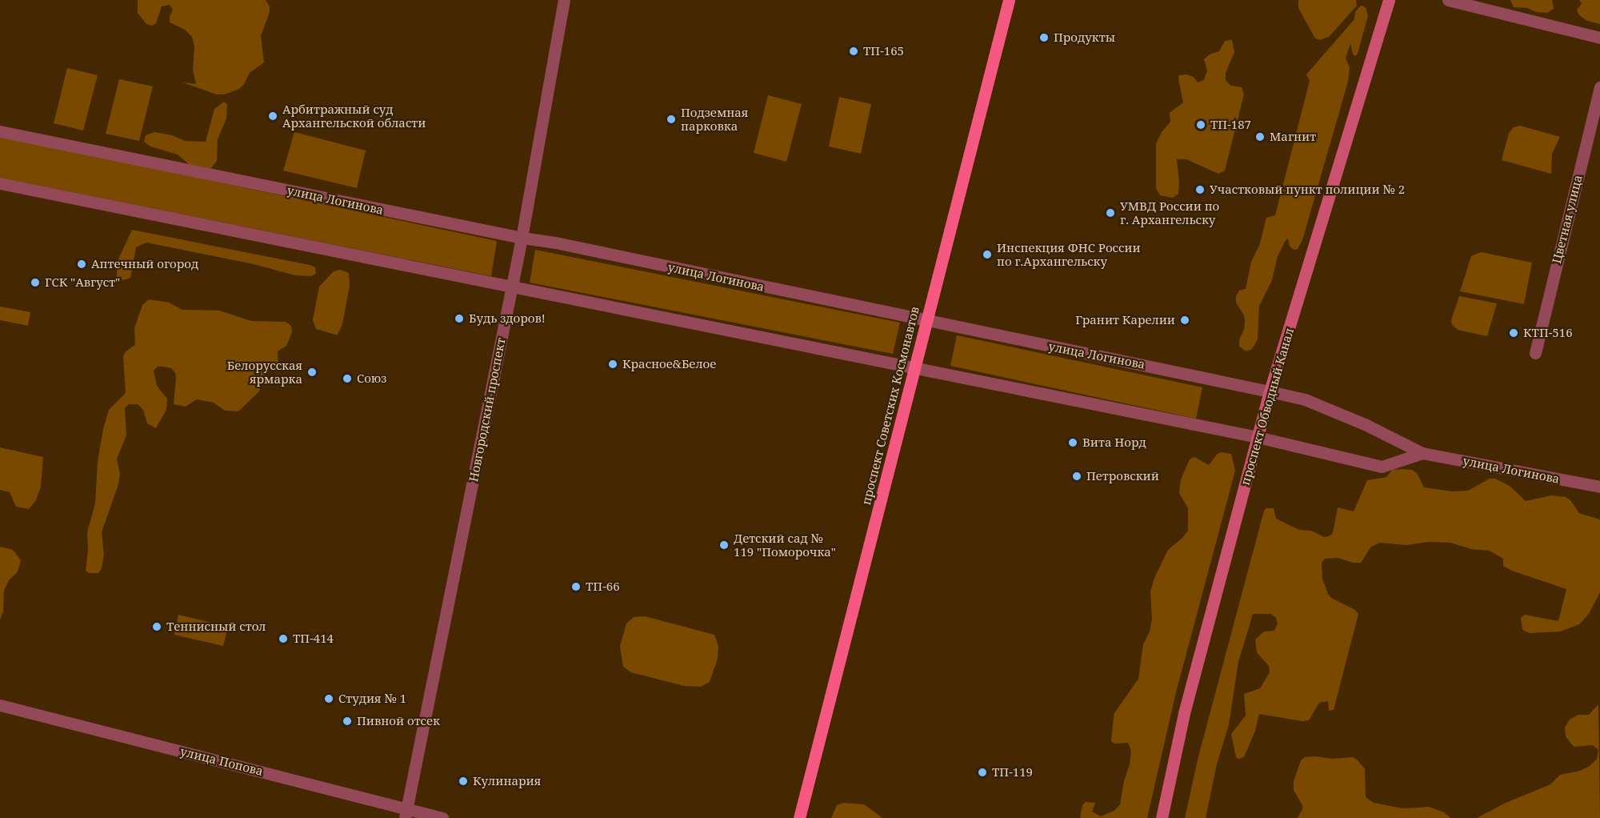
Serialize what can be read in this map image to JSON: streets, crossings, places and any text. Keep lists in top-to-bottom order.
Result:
{
  "streets": {
    "main road": ["проспект Советских Космонавтов", "проспект Обводный Канал"],
    "street": [
      "улица Логинова",
      "Цветная улица",
      "Новгородский проспект",
      "улица Попова"
    ]
  },
  "crossings": [
    ["улица Логинова", "проспект Советских Космонавтов"],
    ["улица Логинова", "проспект Обводный Канал"],
    ["улица Логинова", "Новгородский проспект"],
    ["Новгородский проспект", "улица Попова"]
  ],
  "places": [
    "Продукты",
    "ТП-165",
    "Арбитражный суд Архангельской области",
    "Подземная парковка",
    "ТП-187",
    "Магнит",
    "Участковый пункт полиции № 2",
    "УМВД России по г. Архангельску",
    "Инспекция ФНС России по г.Архангельску",
    "Аптечный огород",
    "ГСК \"Август\"",
    "Будь здоров!",
    "Гранит Карелии",
    "КТП-516",
    "Красное&Белое",
    "Белорусская ярмарка",
    "Союз",
    "Вита Норд",
    "Петровский",
    "Детский сад № 119 \"Поморочка\"",
    "ТП-66",
    "Теннисный стол",
    "ТП-414",
    "Студия № 1",
    "Пивной отсек",
    "ТП-119",
    "Кулинария"
  ]
}
